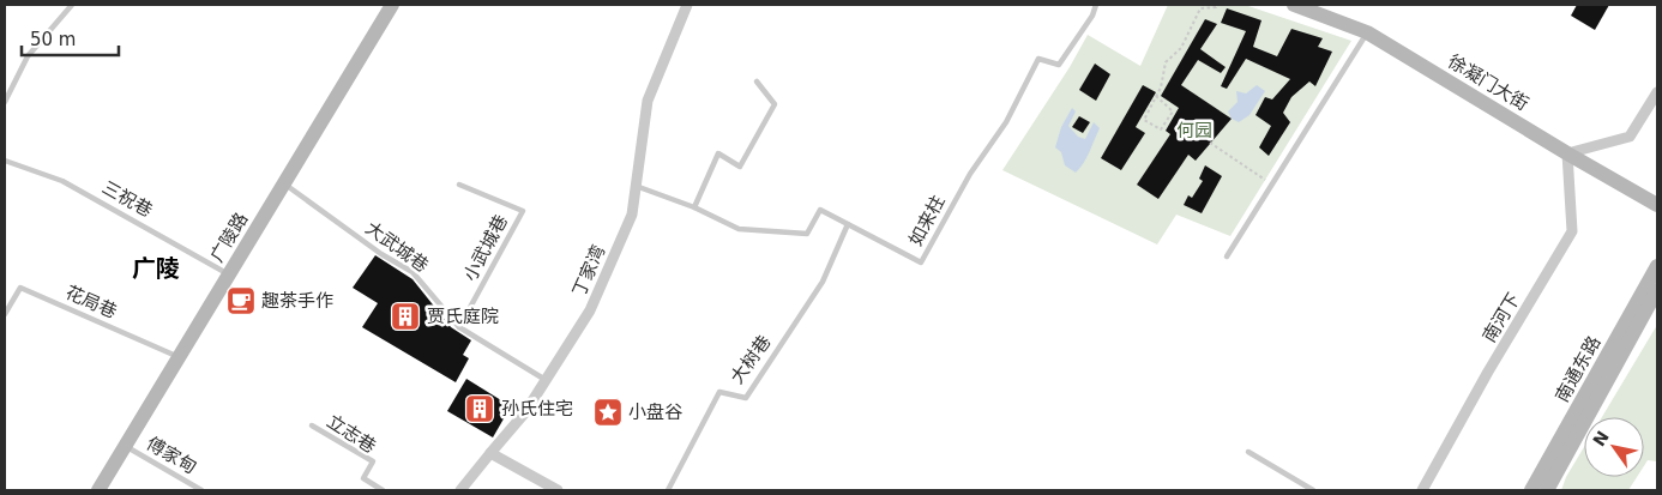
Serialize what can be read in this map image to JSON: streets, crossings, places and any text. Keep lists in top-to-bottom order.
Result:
{
  "streets": {
    "street": [
      "徐凝门大街",
      "广陵路",
      "丁家湾",
      "南河下",
      "南通东路"
    ],
    "lane": [
      "三祝巷",
      "如来柱",
      "大武城巷",
      "小武城巷",
      "花局巷",
      "大树巷",
      "立志巷",
      "傅家甸"
    ]
  },
  "crossings": [
    ["徐凝门大街", "南河下"],
    ["三祝巷", "广陵路"],
    ["如来柱", "丁家湾"],
    ["如来柱", "大树巷"],
    ["广陵路", "大武城巷"],
    ["广陵路", "花局巷"],
    ["广陵路", "傅家甸"],
    ["大武城巷", "小武城巷"],
    ["大武城巷", "丁家湾"]
  ],
  "districts": ["广陵"],
  "parks": ["何园"],
  "places": {
    "cafe": ["趣茶手作"],
    "building": ["贾氏庭院", "孙氏住宅"],
    "place": ["小盘谷"]
  },
  "scale_bar": "50 m",
  "north": "top left"
}
